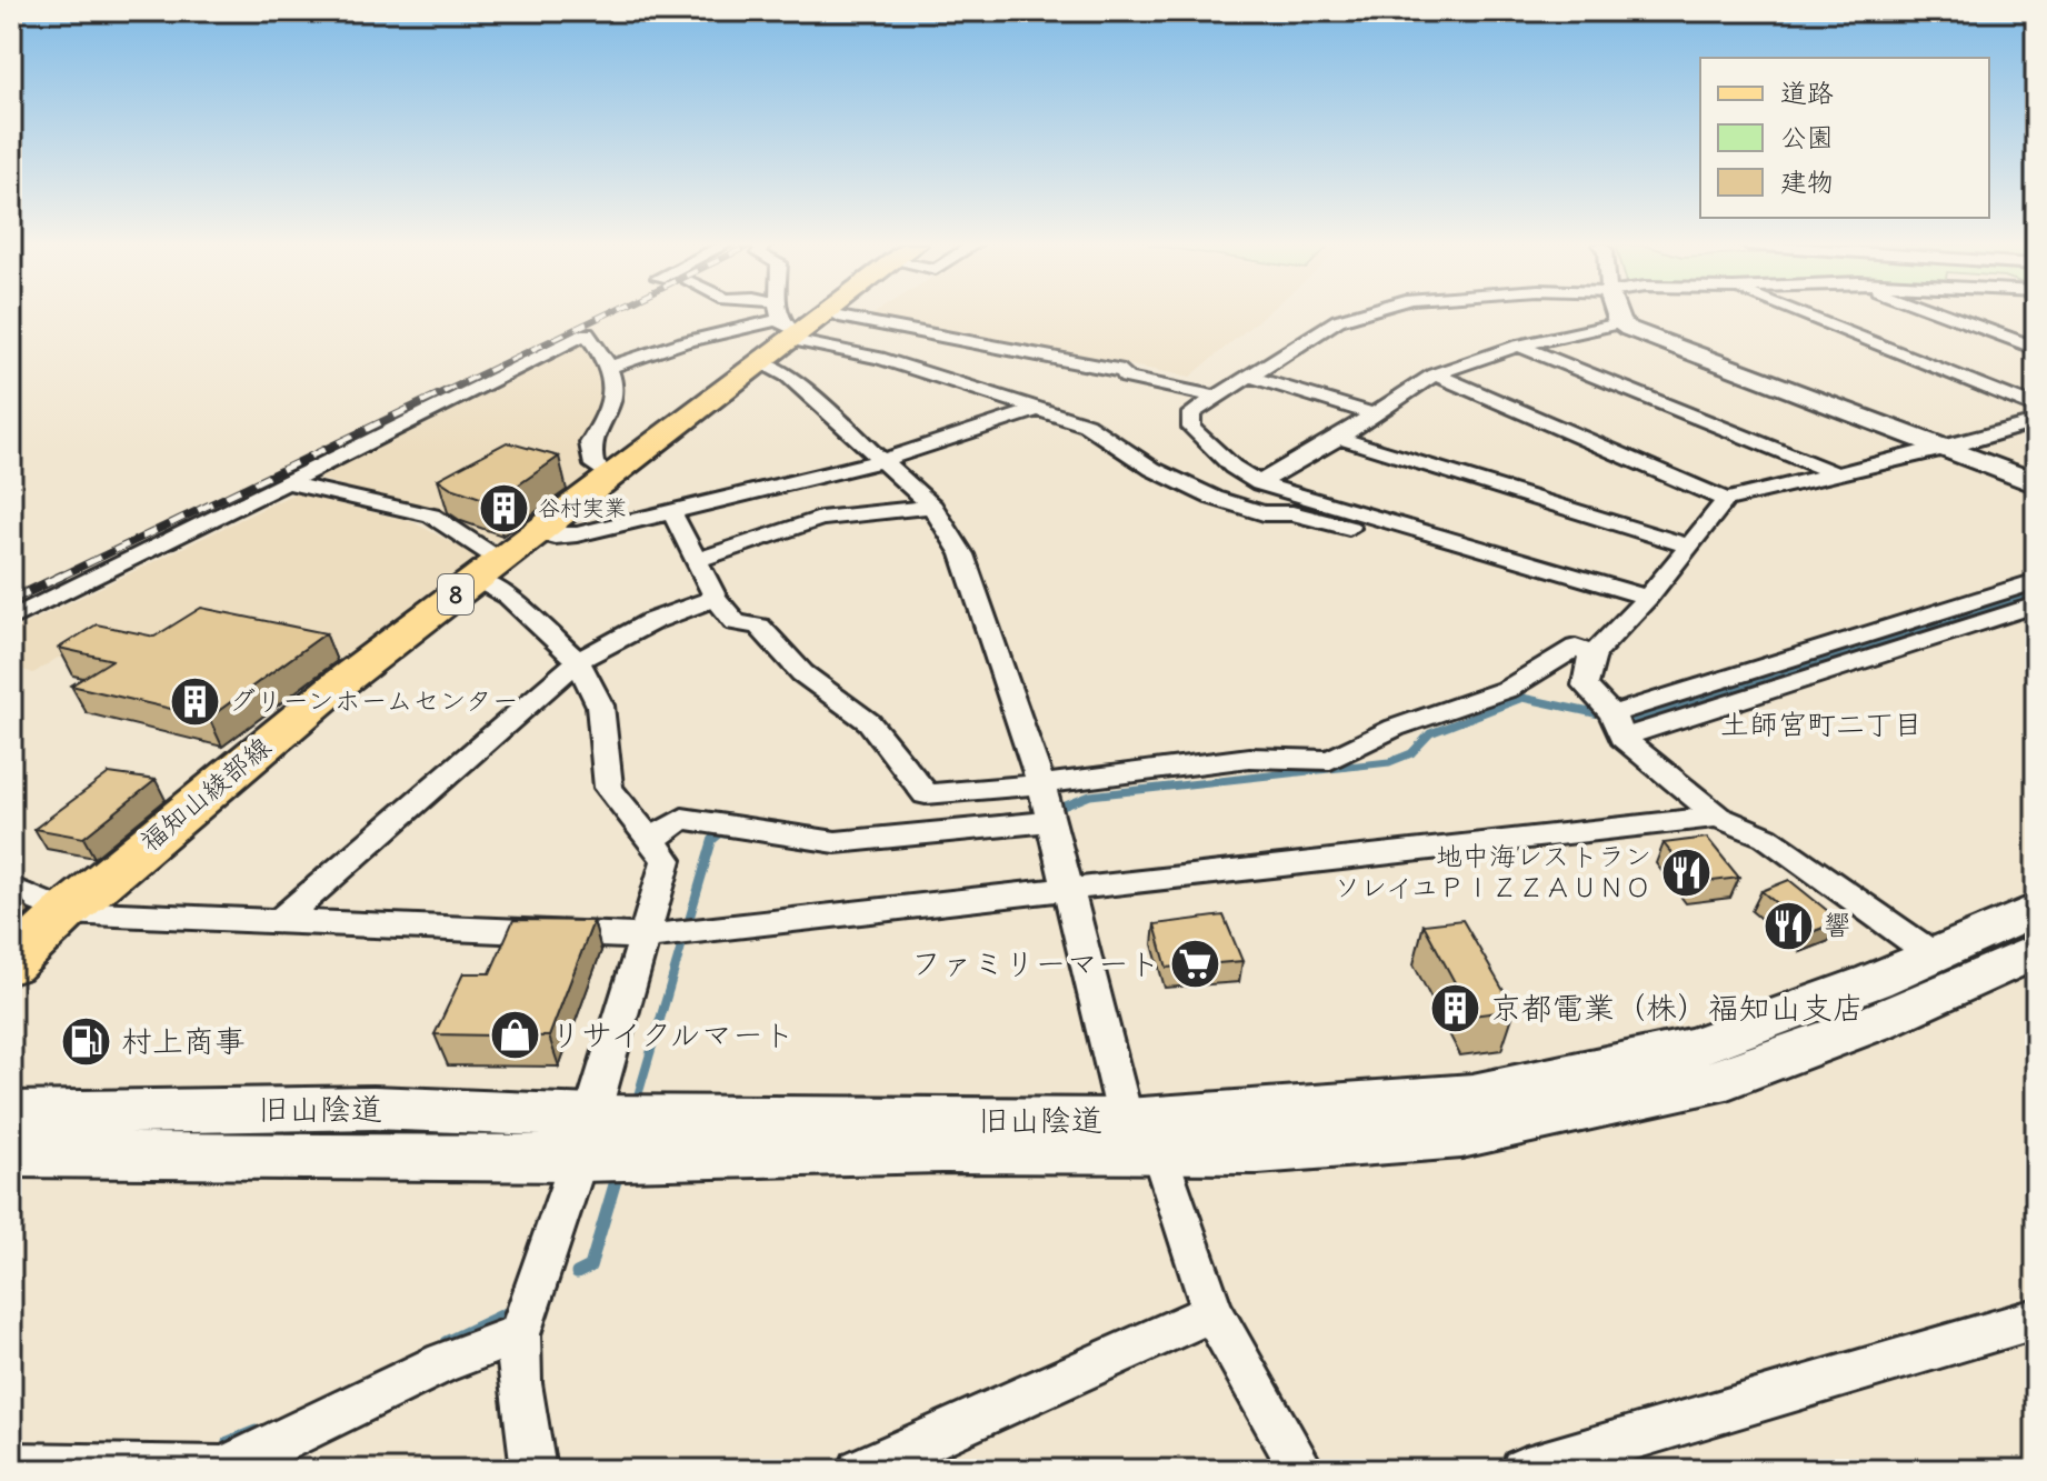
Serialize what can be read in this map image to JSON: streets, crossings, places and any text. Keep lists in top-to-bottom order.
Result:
{
  "streets": {
    "main road": ["8", "福知山綾部線"],
    "street": ["旧山陰道"]
  },
  "districts": ["土師宮町二丁目"],
  "places": {
    "building": ["谷村実業", "グリーンホームセンター", "京都電業（株）福知山支店"],
    "restaurant": ["地中海レストラン ソレイユＰＩＺＺＡＵＮＯ", "響"],
    "supermarket": ["ファミリーマート"],
    "shop": ["リサイクルマート"],
    "fuel station": ["村上商事"]
  },
  "legend": ["道路", "公園", "建物"]
}
